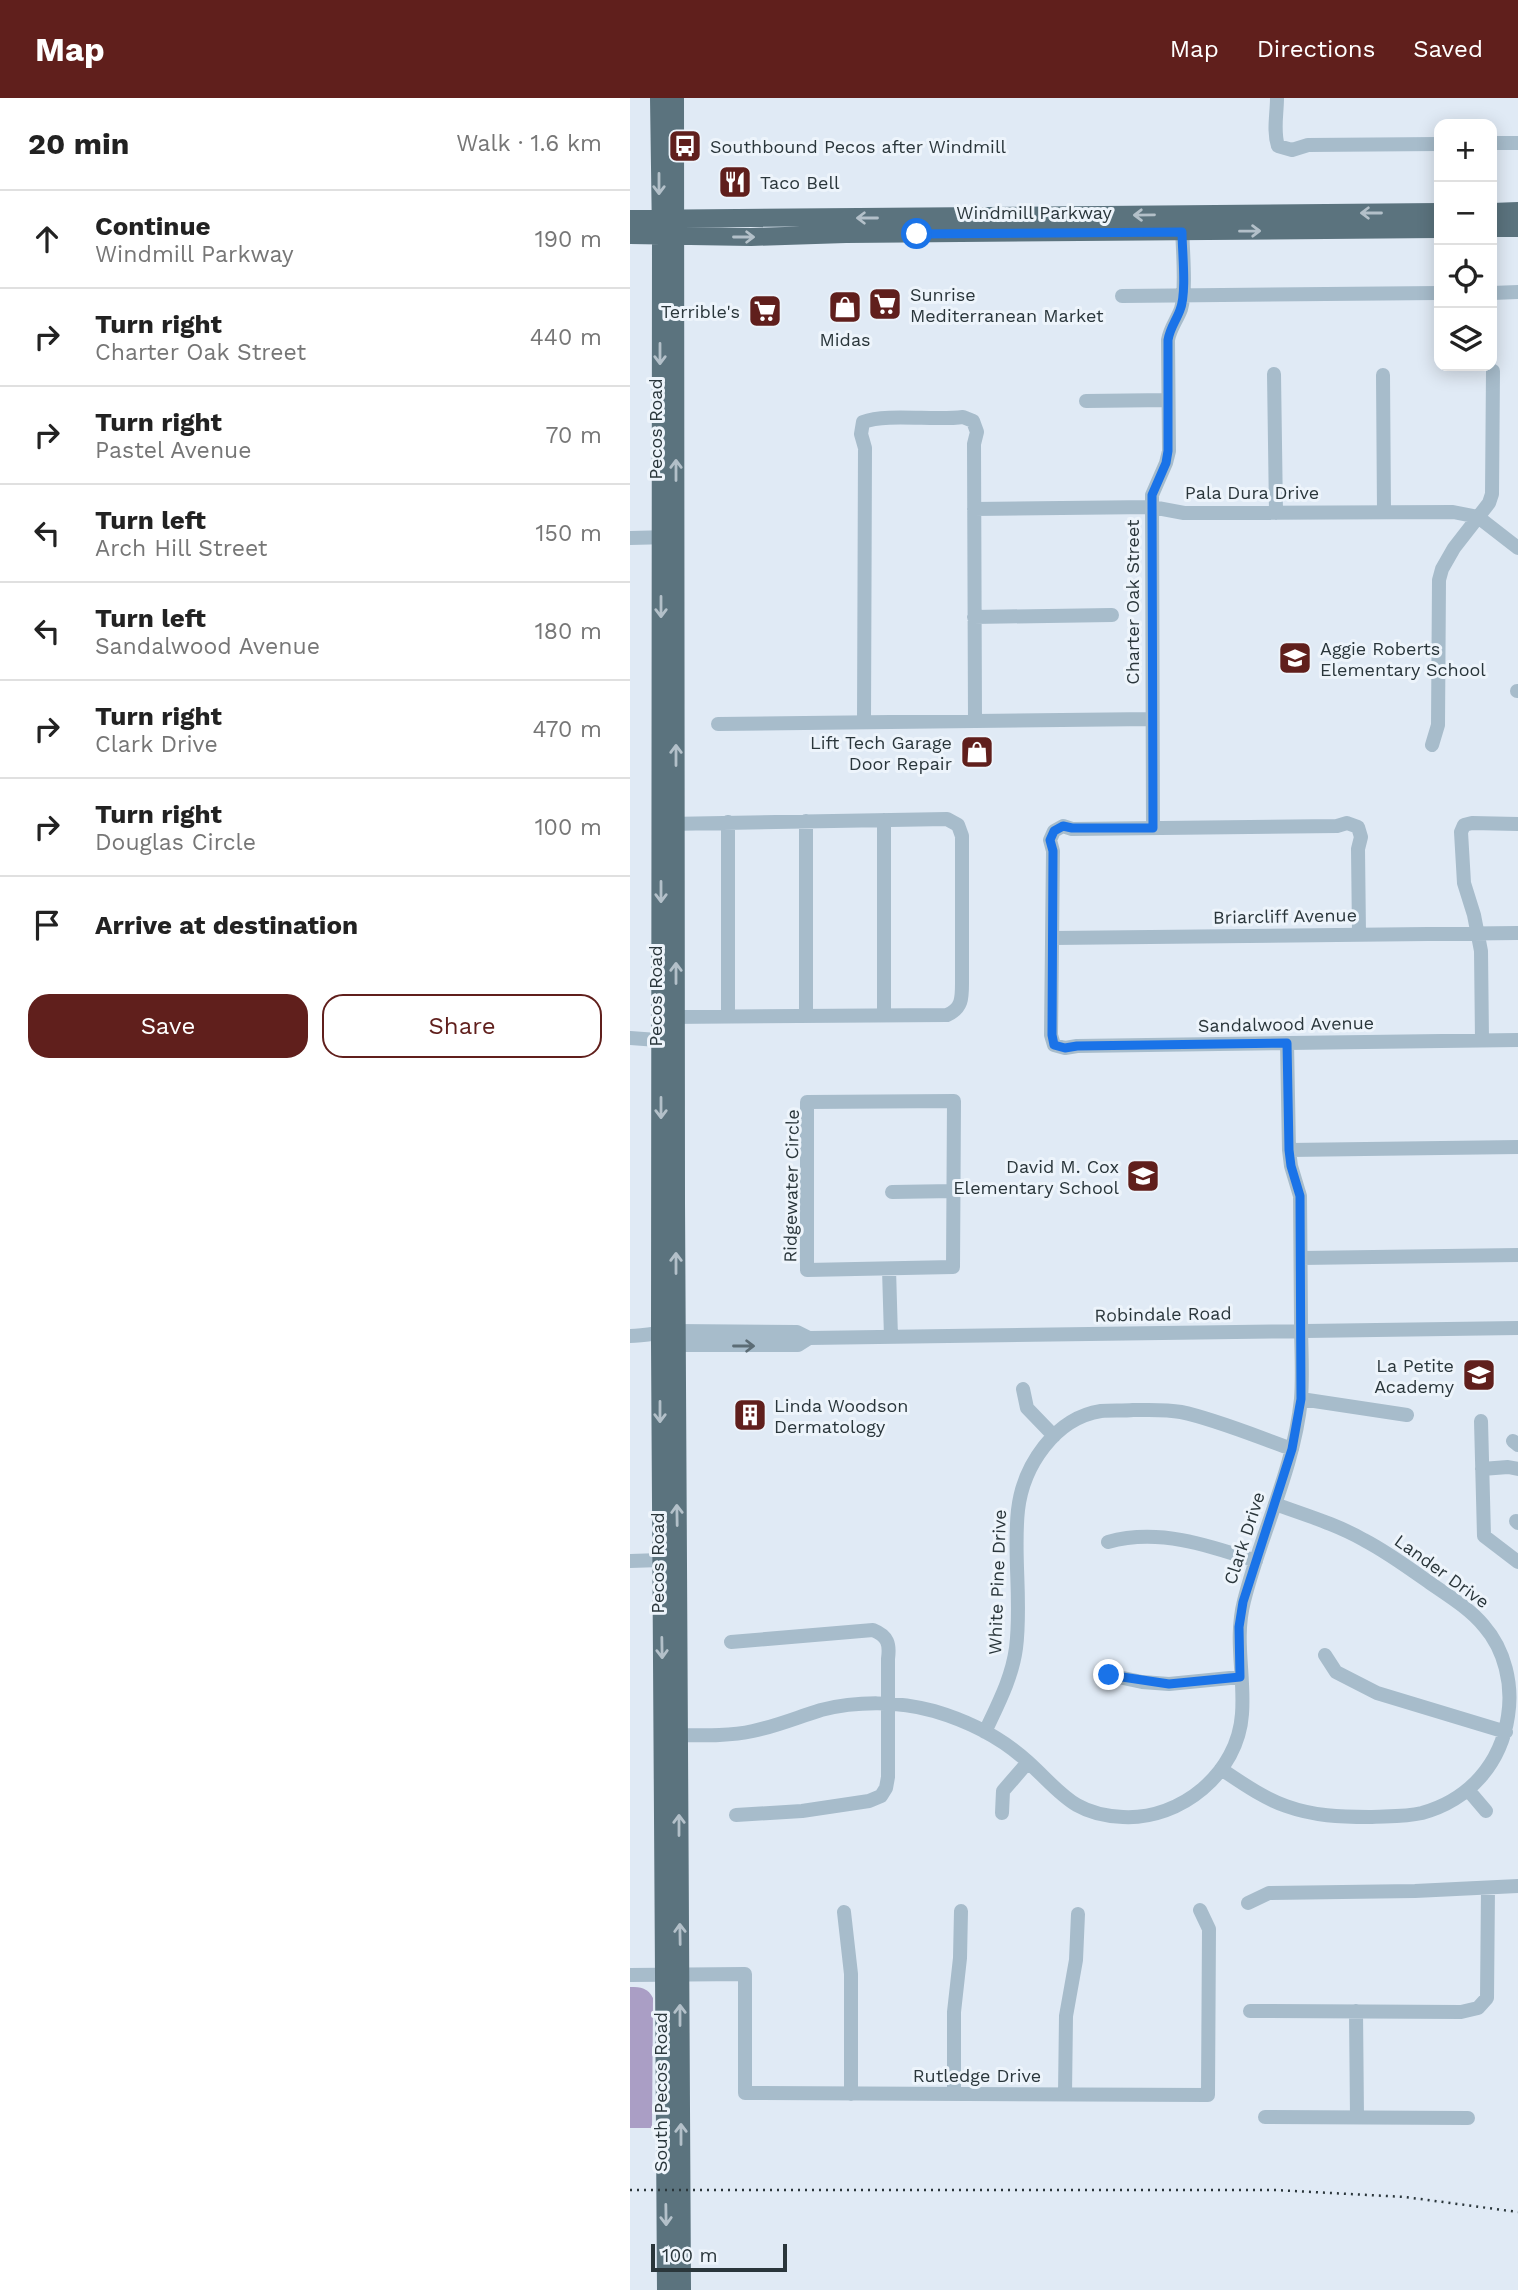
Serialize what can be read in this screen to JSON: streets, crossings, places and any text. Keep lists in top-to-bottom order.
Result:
{
  "streets": {
    "main road": ["Windmill Parkway", "Pecos Road", "South Pecos Road"],
    "street": [
      "Pala Dura Drive",
      "Charter Oak Street",
      "Briarcliff Avenue",
      "Sandalwood Avenue",
      "Ridgewater Circle",
      "Robindale Road",
      "Clark Drive",
      "Lander Drive",
      "White Pine Drive",
      "Rutledge Drive"
    ]
  },
  "crossings": [
    ["Windmill Parkway", "Pecos Road"],
    ["Windmill Parkway", "Charter Oak Street"],
    ["Pecos Road", "Robindale Road"],
    ["Pecos Road", "Clark Drive"],
    ["Pecos Road", "Rutledge Drive"],
    ["Pecos Road", "South Pecos Road"],
    ["Pala Dura Drive", "Charter Oak Street"],
    ["Briarcliff Avenue", "Sandalwood Avenue"],
    ["Sandalwood Avenue", "Clark Drive"],
    ["Robindale Road", "Clark Drive"],
    ["Clark Drive", "Lander Drive"],
    ["Clark Drive", "White Pine Drive"],
    ["Rutledge Drive", "South Pecos Road"]
  ],
  "one_way": ["South Pecos Road"],
  "places": {
    "bus stop": ["Southbound Pecos after Windmill"],
    "restaurant": ["Taco Bell"],
    "supermarket": ["Sunrise Mediterranean Market", "Terrible's"],
    "shop": ["Midas", "Lift Tech Garage Door Repair"],
    "school or university": ["Aggie Roberts Elementary School", "David M. Cox Elementary School", "La Petite Academy"],
    "building": ["Linda Woodson Dermatology"]
  },
  "scale_bar": "100 m",
  "page": {
    "header": "Map",
    "nav": ["Map", "Directions", "Saved"],
    "heading": ["20 min", "Walk · 1.6 km"],
    "map_buttons": ["+", "−"],
    "list": [
      ["Continue", "Windmill Parkway", "190 m"],
      ["Turn right", "Charter Oak Street", "440 m"],
      ["Turn right", "Pastel Avenue", "70 m"],
      ["Turn left", "Arch Hill Street", "150 m"],
      ["Turn left", "Sandalwood Avenue", "180 m"],
      ["Turn right", "Clark Drive", "470 m"],
      ["Turn right", "Douglas Circle", "100 m"],
      "Arrive at destination"
    ],
    "buttons": ["Save", "Share"],
    "scale": "100 m"
  }
}
